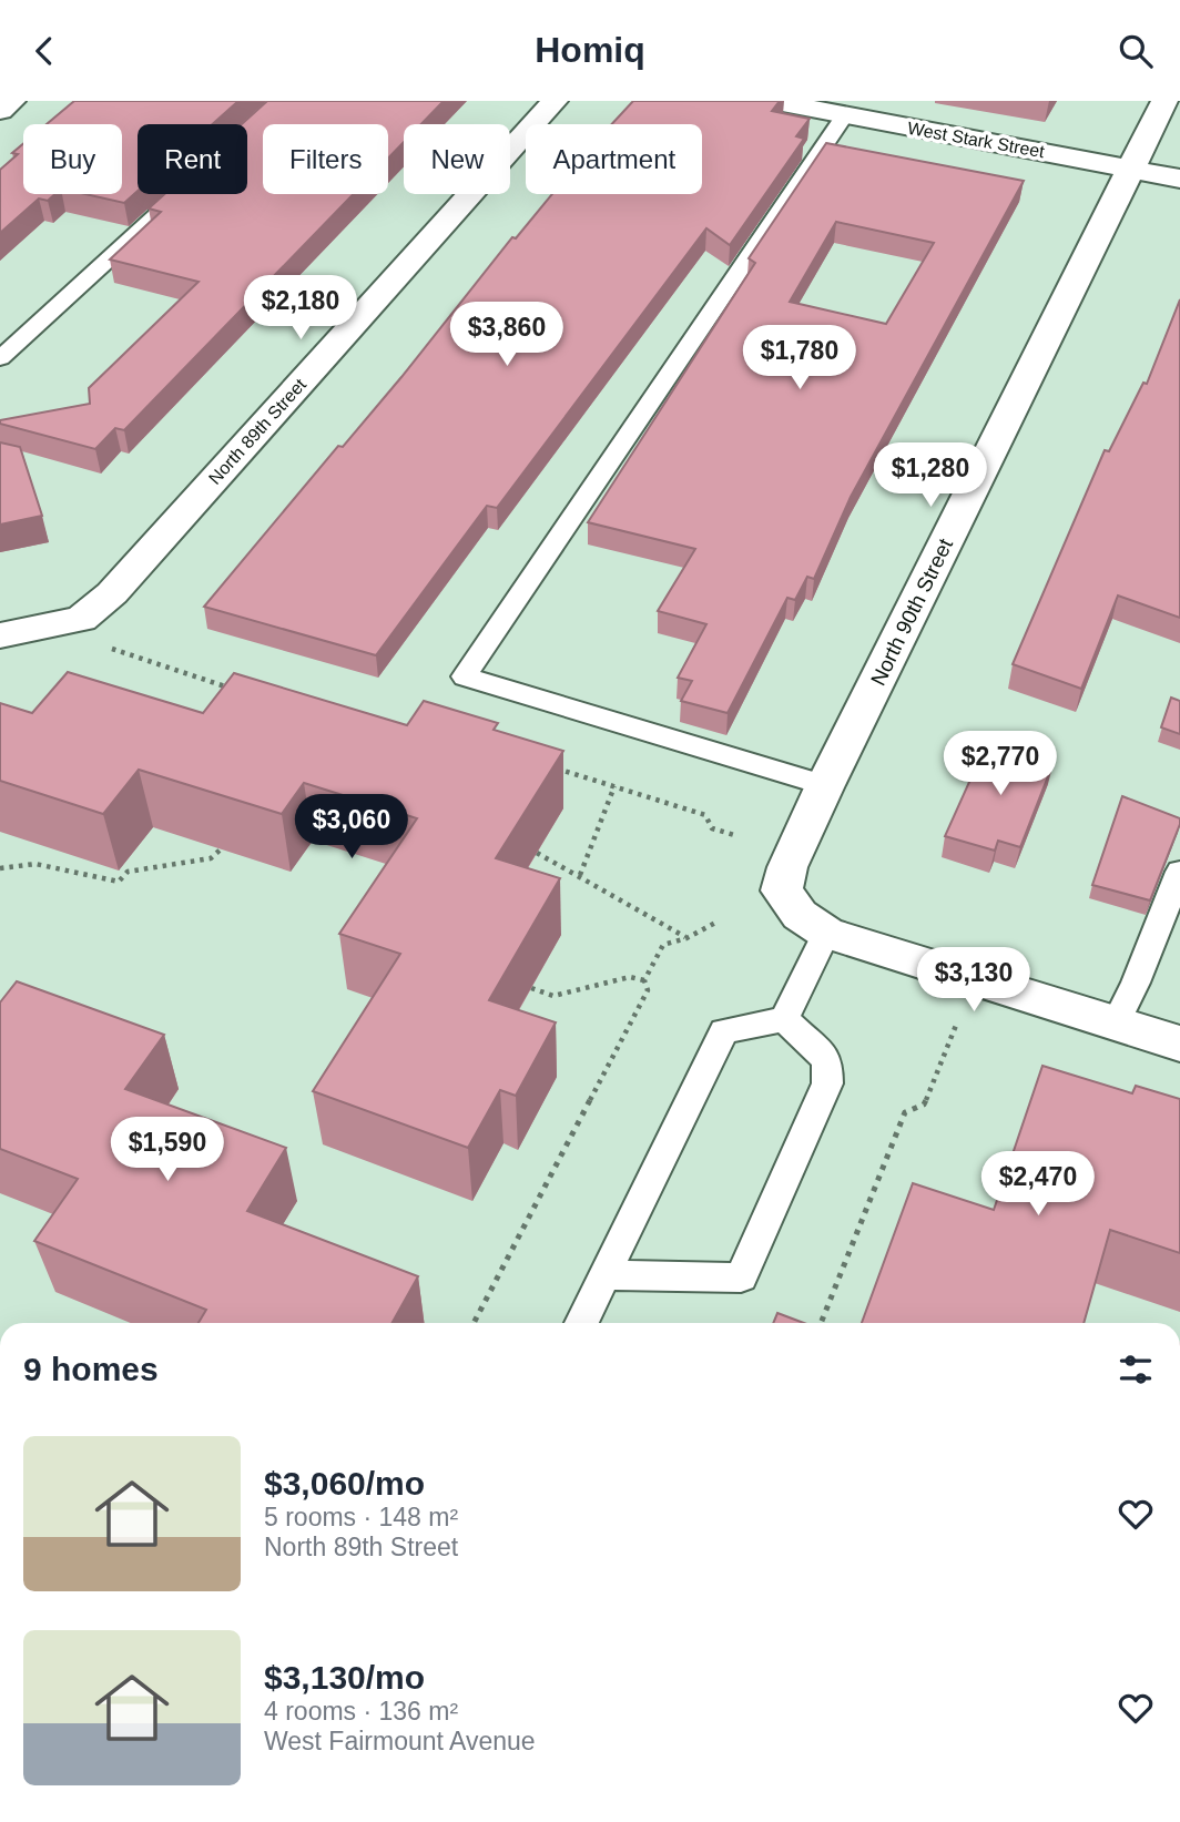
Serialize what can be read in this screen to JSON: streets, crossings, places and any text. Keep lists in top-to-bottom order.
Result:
{
  "streets": {
    "street": ["West Stark Street", "North 89th Street", "North 90th Street"]
  },
  "crossings": [
    ["West Stark Street", "North 90th Street"]
  ],
  "page": {
    "header": "Homiq",
    "chip": [
      "Buy",
      "Rent",
      "Filters",
      "New",
      "Apartment"
    ],
    "price": [
      "$2,180",
      "$3,860",
      "$1,780",
      "$1,280",
      "$2,770",
      "$3,060",
      "$3,130",
      "$1,590",
      "$2,470"
    ],
    "heading": "9 homes",
    "list": [
      {
        "name": "$3,060/mo",
        "note": "5 rooms · 148 m² · North 89th Street"
      },
      {
        "name": "$3,130/mo",
        "note": "4 rooms · 136 m² · West Fairmount Avenue"
      }
    ]
  }
}
